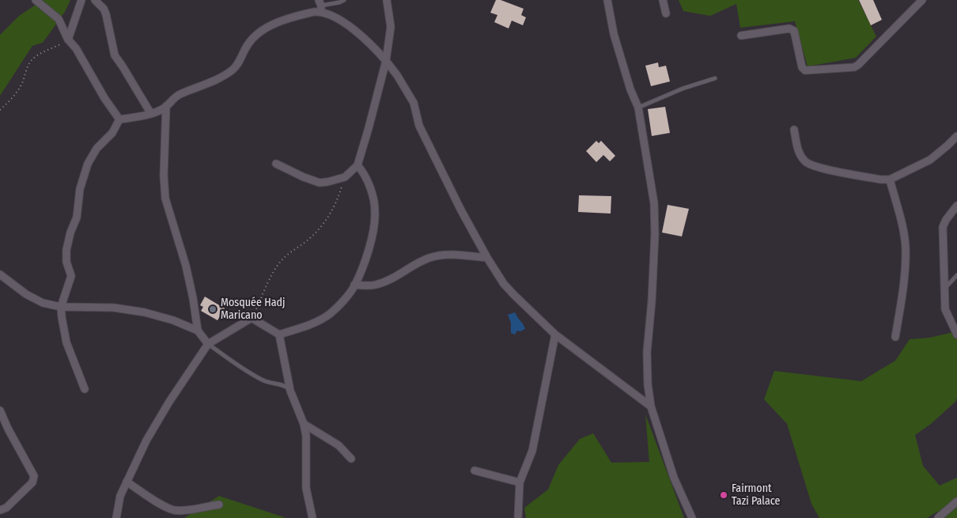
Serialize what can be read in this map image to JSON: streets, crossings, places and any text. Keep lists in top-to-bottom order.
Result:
{
  "places": ["Mosquée Hadj Maricano", "Fairmont Tazi Palace"]
}
